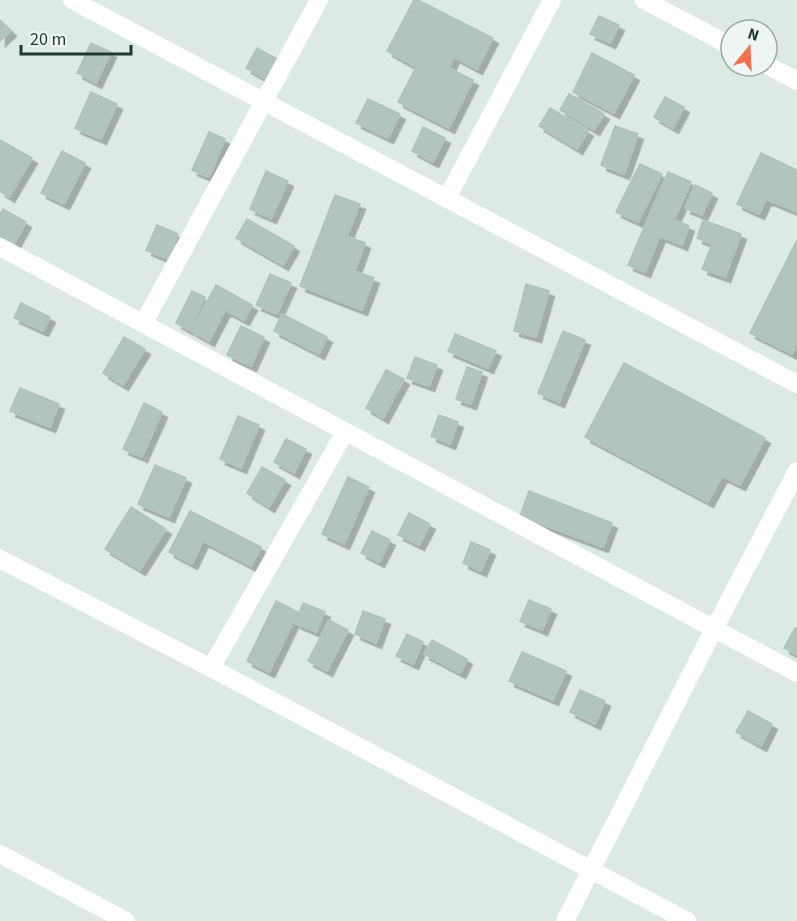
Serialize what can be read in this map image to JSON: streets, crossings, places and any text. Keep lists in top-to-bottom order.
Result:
{
  "scale_bar": "20 m",
  "north": "top"
}
